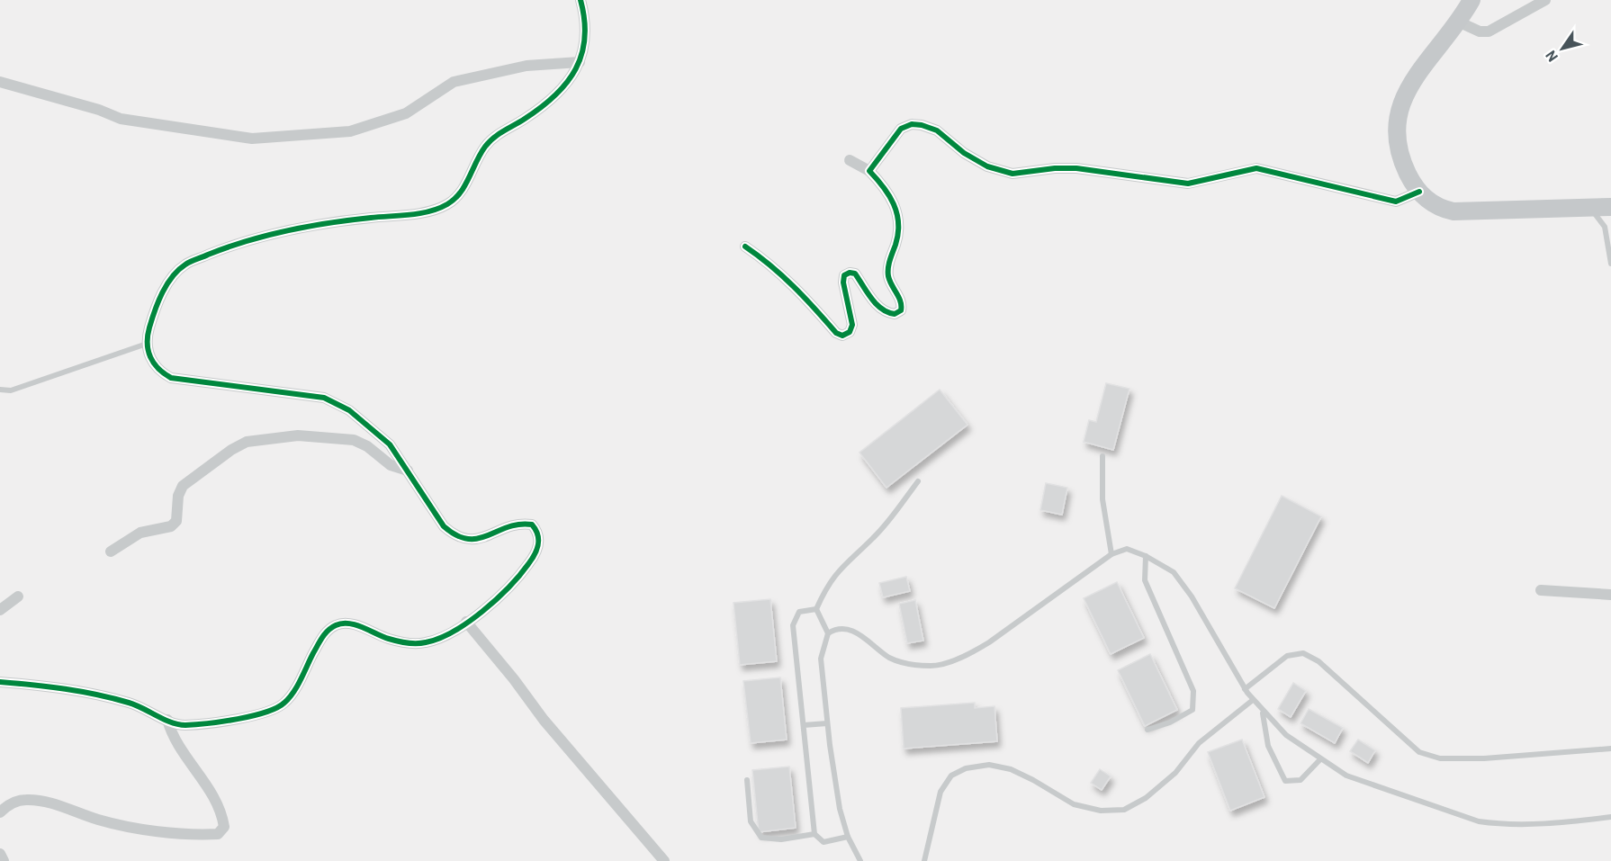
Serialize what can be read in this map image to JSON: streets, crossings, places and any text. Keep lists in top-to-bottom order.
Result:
{
  "north": "bottom left"
}
